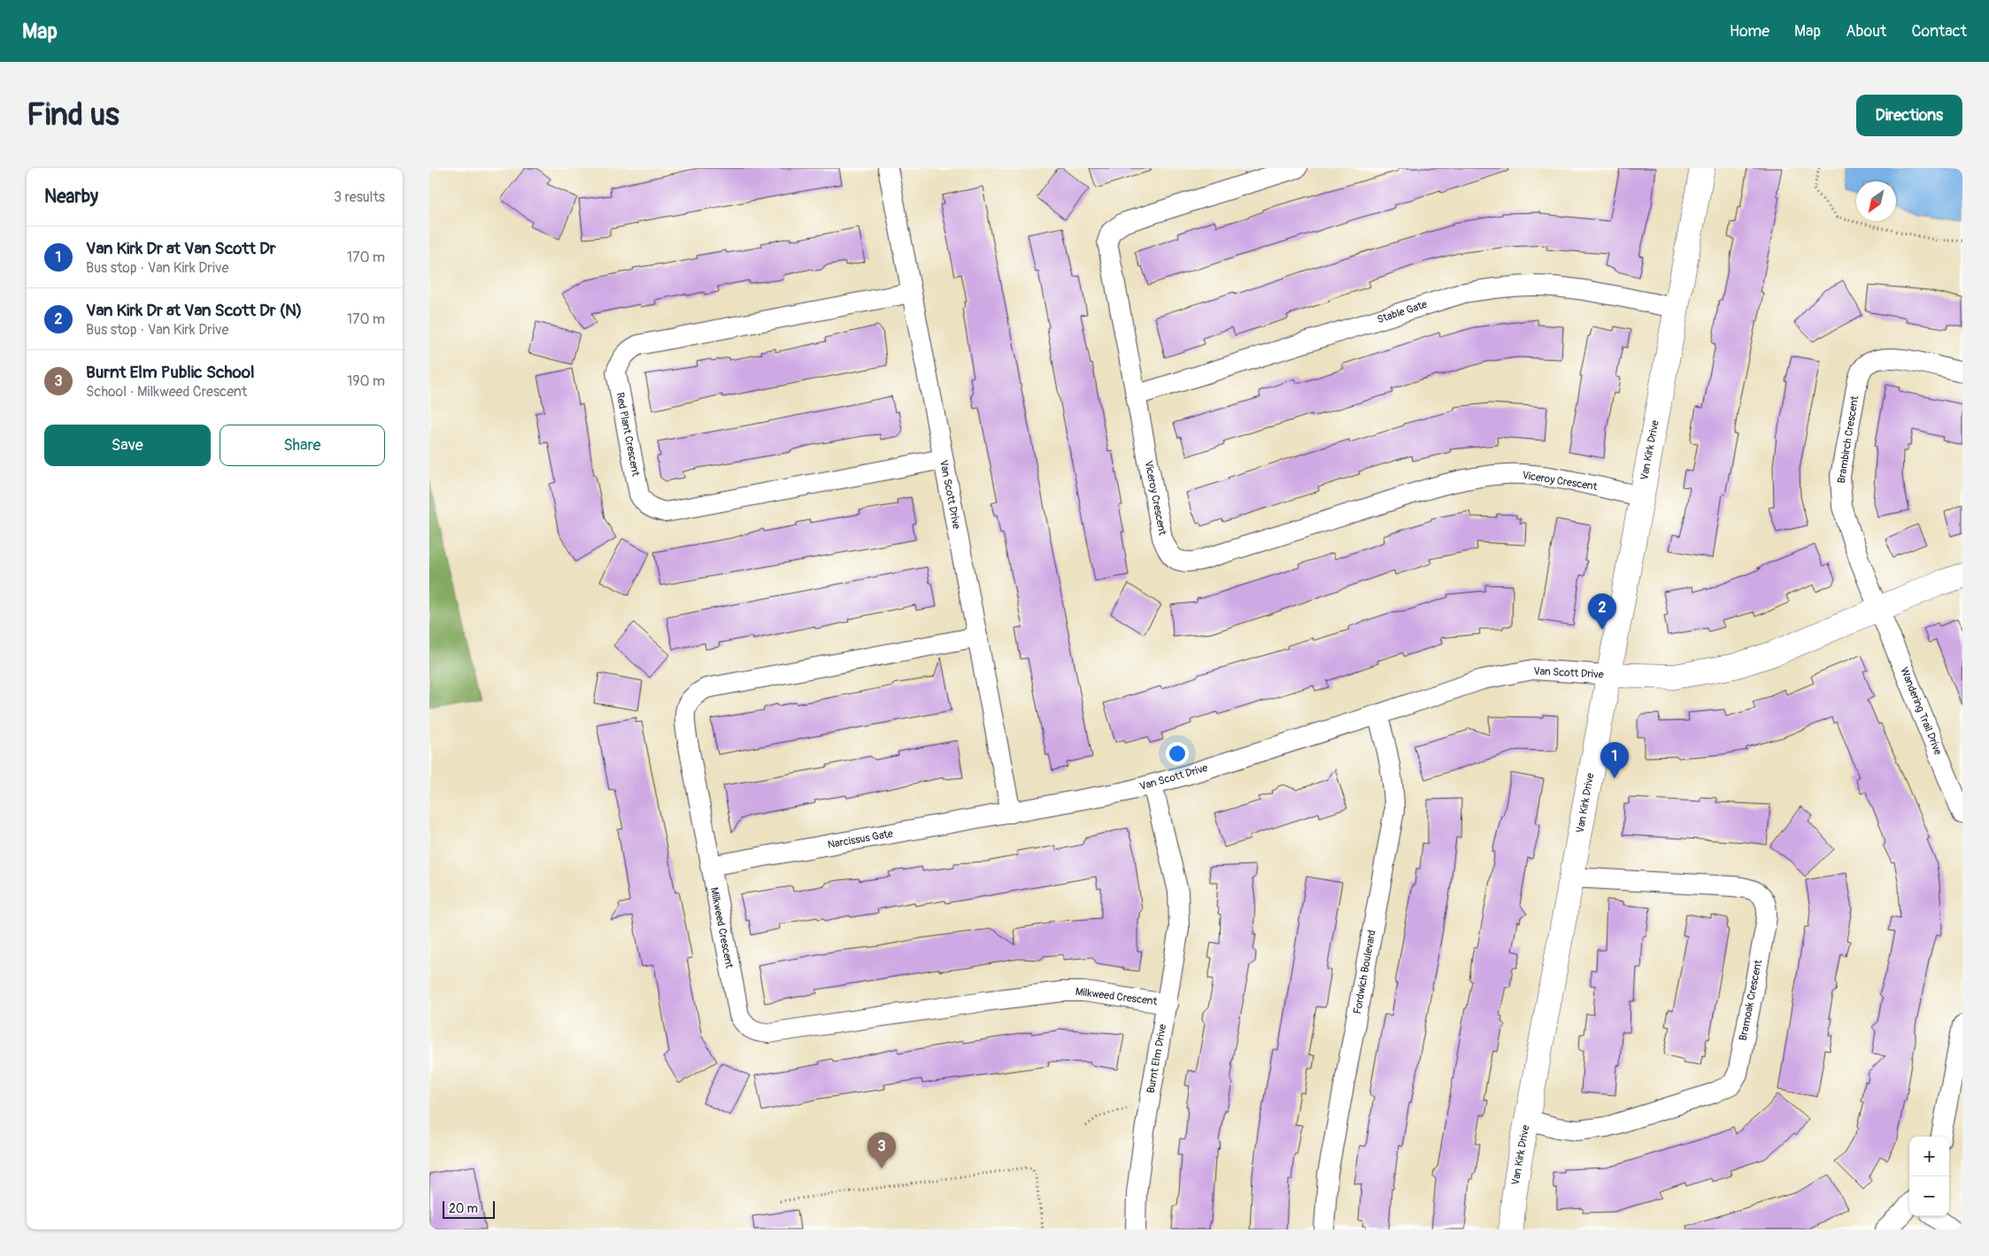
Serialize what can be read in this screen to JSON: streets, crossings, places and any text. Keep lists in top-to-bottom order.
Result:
{
  "streets": {
    "street": [
      "Stable Gate",
      "Red Plant Crescent",
      "Brambirch Crescent",
      "Van Kirk Drive",
      "Viceroy Crescent",
      "Van Scott Drive",
      "Wandering Trail Drive",
      "Narcissus Gate",
      "Milkweed Crescent",
      "Fordwich Boulevard",
      "Bramoak Crescent",
      "Burnt Elm Drive"
    ]
  },
  "crossings": [
    ["Stable Gate", "Van Kirk Drive"],
    ["Stable Gate", "Viceroy Crescent"],
    ["Red Plant Crescent", "Van Scott Drive"],
    ["Brambirch Crescent", "Van Scott Drive"],
    ["Brambirch Crescent", "Wandering Trail Drive"],
    ["Van Kirk Drive", "Viceroy Crescent"],
    ["Van Kirk Drive", "Van Scott Drive"],
    ["Van Kirk Drive", "Bramoak Crescent"],
    ["Van Scott Drive", "Wandering Trail Drive"],
    ["Van Scott Drive", "Narcissus Gate"],
    ["Van Scott Drive", "Milkweed Crescent"],
    ["Van Scott Drive", "Fordwich Boulevard"],
    ["Van Scott Drive", "Burnt Elm Drive"],
    ["Narcissus Gate", "Milkweed Crescent"],
    ["Milkweed Crescent", "Burnt Elm Drive"]
  ],
  "scale_bar": "20 m",
  "north": "bottom left",
  "page": {
    "header": "Map",
    "nav": [
      "Home",
      "Map",
      "About",
      "Contact"
    ],
    "buttons": [
      "Directions",
      ["Save", "Share"]
    ],
    "title": "Find us",
    "heading": ["Nearby", "3 results"],
    "list": [
      {
        "mark": "1",
        "name": "Van Kirk Dr at Van Scott Dr",
        "note": "Bus stop · Van Kirk Drive",
        "value": "170 m"
      },
      {
        "mark": "2",
        "name": "Van Kirk Dr at Van Scott Dr (N)",
        "note": "Bus stop · Van Kirk Drive",
        "value": "170 m"
      },
      {
        "mark": "3",
        "name": "Burnt Elm Public School",
        "note": "School · Milkweed Crescent",
        "value": "190 m"
      }
    ],
    "pins": ["2", "1", "3"],
    "map_buttons": ["+", "−"],
    "scale": "20 m"
  }
}
